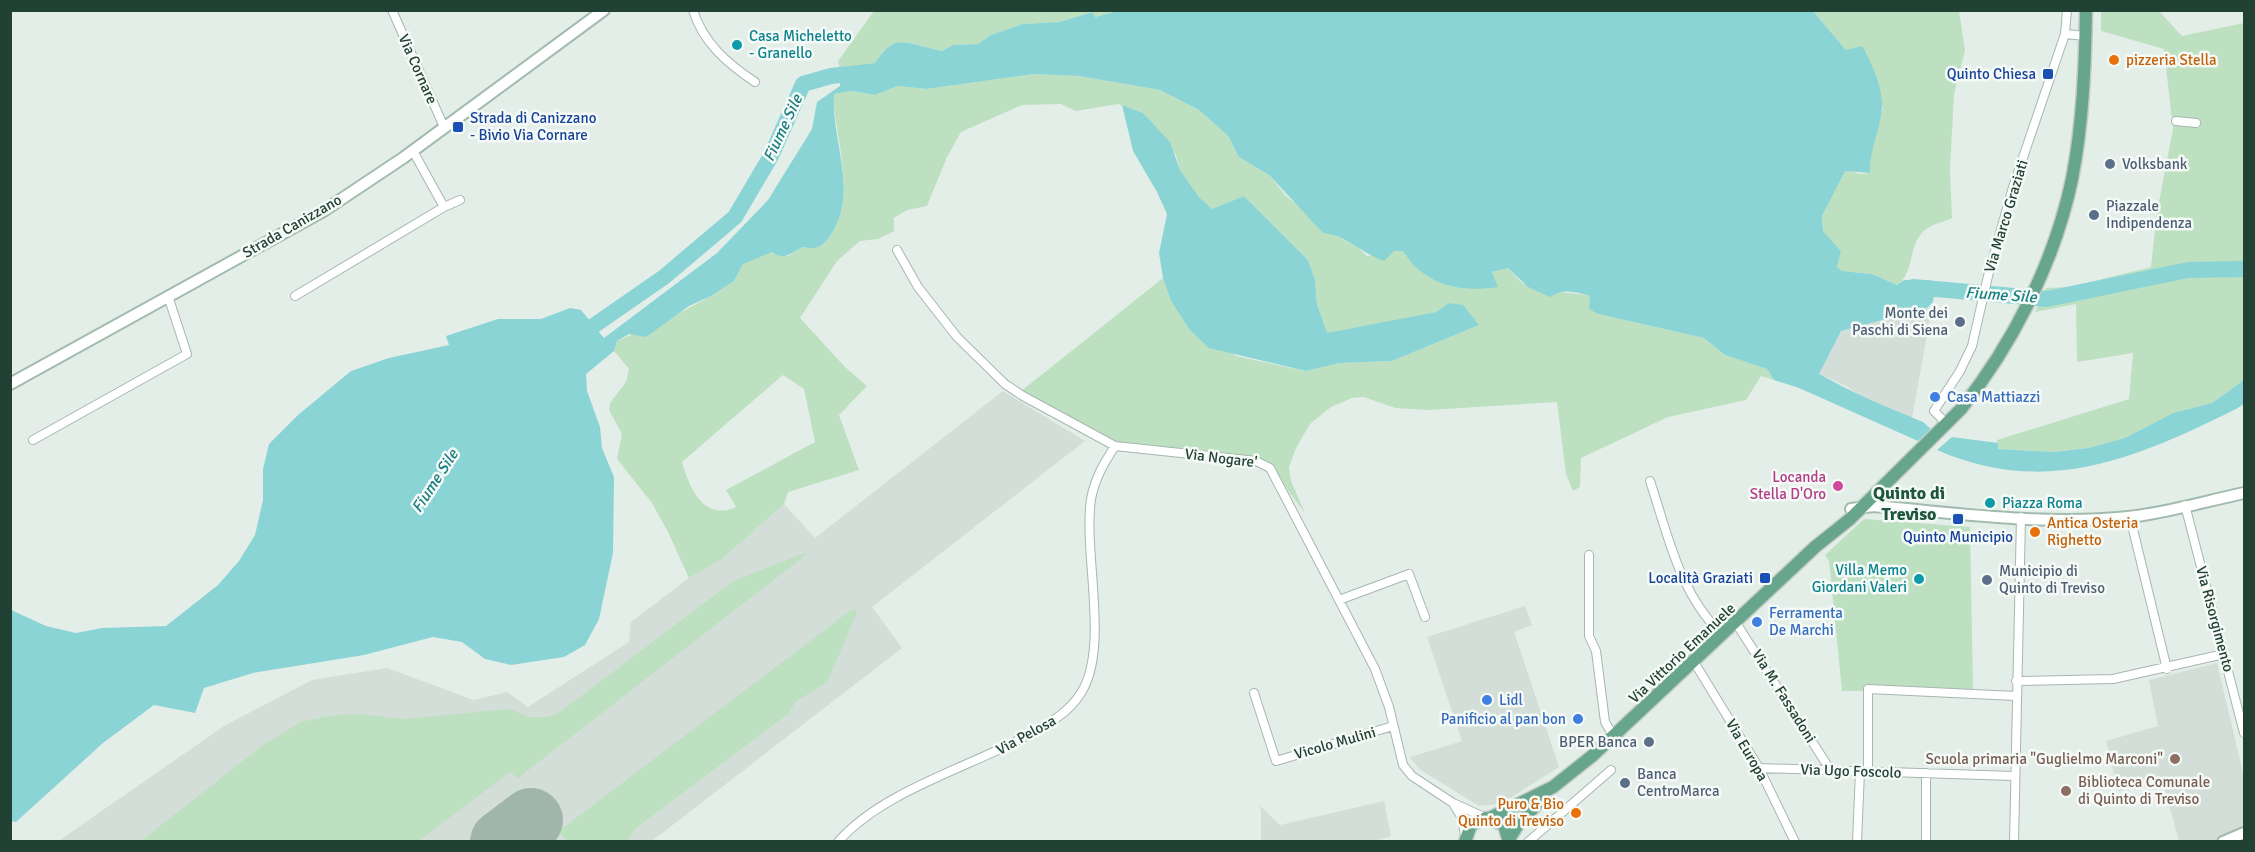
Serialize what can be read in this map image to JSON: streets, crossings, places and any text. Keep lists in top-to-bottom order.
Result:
{
  "streets": {
    "main road": ["Via Vittorio Emanuele"],
    "street": [
      "Via Cornare",
      "Via Marco Graziati",
      "Strada Canizzano",
      "Via Nogare'",
      "Via Risorgimento",
      "Via M. Fassadoni",
      "Via Pelosa",
      "Vicolo Mulini",
      "Via Europa",
      "Via Ugo Foscolo"
    ]
  },
  "crossings": [
    ["Via Cornare", "Strada Canizzano"],
    ["Via Marco Graziati", "Via Vittorio Emanuele"],
    ["Via Nogare'", "Via Vittorio Emanuele"],
    ["Via Nogare'", "Via Pelosa"],
    ["Via Nogare'", "Vicolo Mulini"],
    ["Via Vittorio Emanuele", "Via M. Fassadoni"],
    ["Via Vittorio Emanuele", "Via Europa"],
    ["Via M. Fassadoni", "Via Ugo Foscolo"],
    ["Via Europa", "Via Ugo Foscolo"]
  ],
  "districts": ["Quinto di Treviso"],
  "water": ["Fiume Sile"],
  "places": {
    "other": [
      "Casa Micheletto - Granello",
      "pizzeria Stella",
      "Volksbank",
      "Piazzale Indipendenza",
      "Monte dei Paschi di Siena",
      "Casa Mattiazzi",
      "Locanda Stella D'Oro",
      "Piazza Roma",
      "Antica Osteria Righetto",
      "Villa Memo Giordani Valeri",
      "Municipio di Quinto di Treviso",
      "Ferramenta De Marchi",
      "Lidl",
      "Panificio al pan bon",
      "BPER Banca",
      "Scuola primaria \"Guglielmo Marconi\"",
      "Banca CentroMarca",
      "Biblioteca Comunale di Quinto di Treviso",
      "Puro & Bio Quinto di Treviso"
    ],
    "transit": [
      "Quinto Chiesa",
      "Strada di Canizzano - Bivio Via Cornare",
      "Quinto Municipio",
      "Località Graziati"
    ]
  }
}
